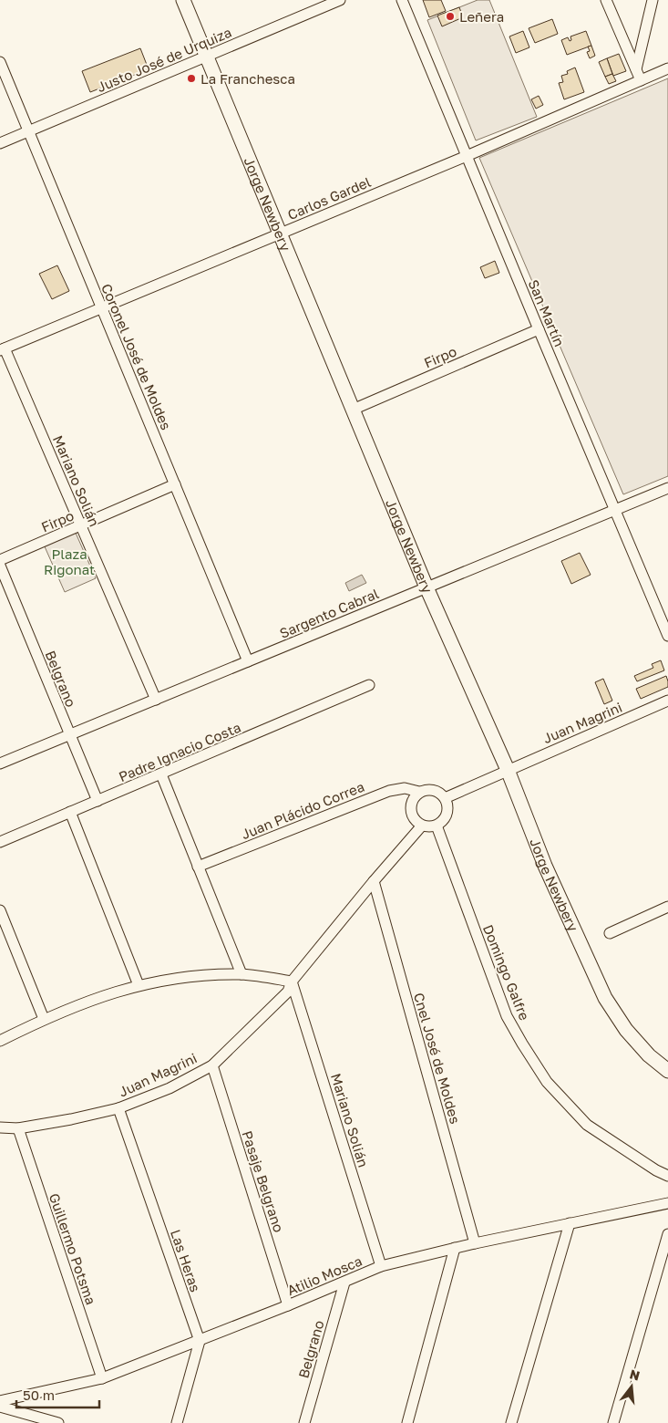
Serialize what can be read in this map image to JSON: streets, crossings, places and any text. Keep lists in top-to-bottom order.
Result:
{
  "streets": {
    "main road": ["Jorge Newbery"],
    "street": [
      "Justo José de Urquiza",
      "Carlos Gardel",
      "San Martín",
      "Coronel José de Moldes",
      "Firpo",
      "Mariano Solián",
      "Sargento Cabral",
      "Belgrano",
      "Juan Magrini",
      "Padre Ignacio Costa",
      "Juan Plácido Correa",
      "Domingo Galfre",
      "Cnel José de Moldes",
      "Pasaje Belgrano",
      "Guillermo Potsma",
      "Las Heras",
      "Atilio Mosca"
    ]
  },
  "crossings": [
    ["Justo José de Urquiza", "Jorge Newbery"],
    ["Justo José de Urquiza", "Coronel José de Moldes"],
    ["Carlos Gardel", "Jorge Newbery"],
    ["Carlos Gardel", "San Martín"],
    ["Carlos Gardel", "Coronel José de Moldes"],
    ["Carlos Gardel", "Mariano Solián"],
    ["Jorge Newbery", "Firpo"],
    ["Jorge Newbery", "Sargento Cabral"],
    ["Jorge Newbery", "Juan Magrini"],
    ["San Martín", "Firpo"],
    ["San Martín", "Sargento Cabral"],
    ["Coronel José de Moldes", "Firpo"],
    ["Coronel José de Moldes", "Sargento Cabral"],
    ["Firpo", "Mariano Solián"],
    ["Mariano Solián", "Sargento Cabral"],
    ["Mariano Solián", "Juan Magrini"],
    ["Mariano Solián", "Atilio Mosca"],
    ["Sargento Cabral", "Belgrano"],
    ["Belgrano", "Padre Ignacio Costa"],
    ["Belgrano", "Atilio Mosca"],
    ["Juan Magrini", "Juan Plácido Correa"],
    ["Juan Magrini", "Domingo Galfre"],
    ["Juan Magrini", "Cnel José de Moldes"],
    ["Juan Magrini", "Pasaje Belgrano"],
    ["Juan Magrini", "Guillermo Potsma"],
    ["Juan Magrini", "Las Heras"],
    ["Juan Plácido Correa", "Domingo Galfre"],
    ["Cnel José de Moldes", "Atilio Mosca"],
    ["Pasaje Belgrano", "Atilio Mosca"],
    ["Guillermo Potsma", "Atilio Mosca"],
    ["Las Heras", "Atilio Mosca"]
  ],
  "parks": ["Plaza Rigonat"],
  "places": ["Leñera", "La Franchesca"],
  "scale_bar": "50 m",
  "north": "top"
}
